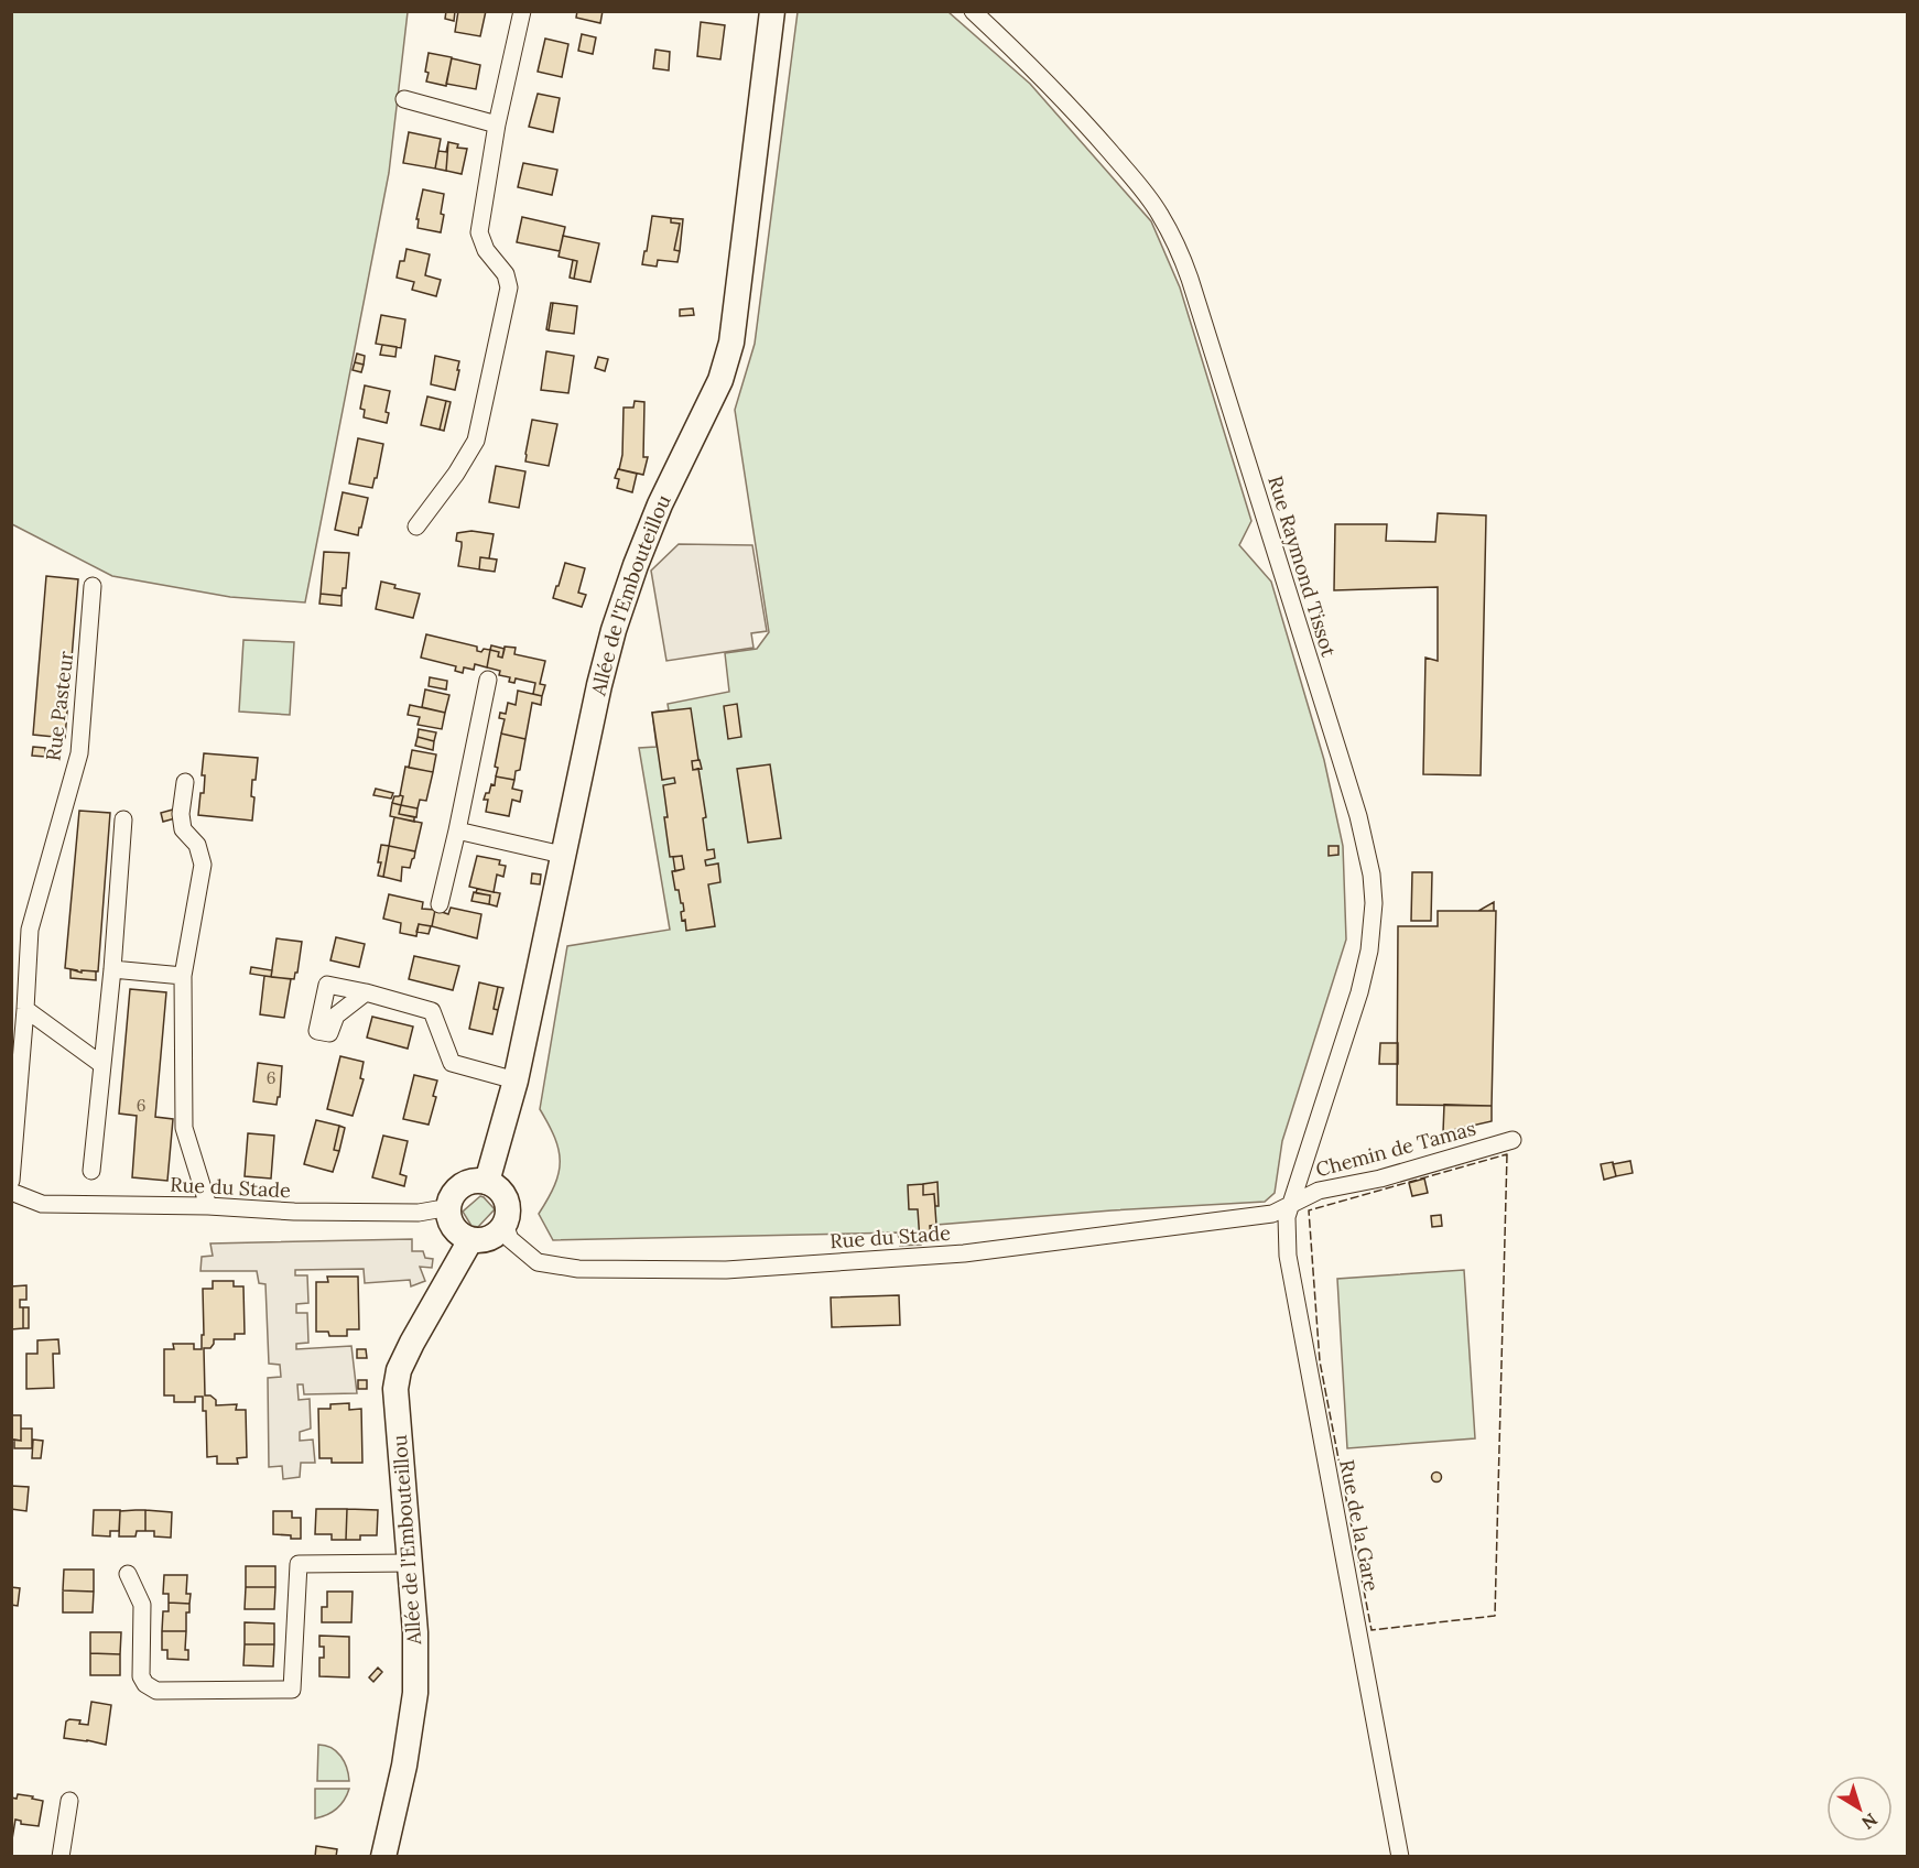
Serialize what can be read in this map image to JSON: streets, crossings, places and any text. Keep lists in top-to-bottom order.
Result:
{
  "streets": {
    "street": [
      "Rue Raymond Tissot",
      "Allée de l'Embouteillou",
      "Rue Pasteur",
      "Chemin de Tamas",
      "Rue du Stade",
      "Rue de la Gare"
    ]
  },
  "crossings": [
    ["Rue Raymond Tissot", "Chemin de Tamas"],
    ["Rue Raymond Tissot", "Rue du Stade"],
    ["Rue Raymond Tissot", "Rue de la Gare"],
    ["Allée de l'Embouteillou", "Rue du Stade"],
    ["Chemin de Tamas", "Rue du Stade"],
    ["Chemin de Tamas", "Rue de la Gare"],
    ["Rue du Stade", "Rue de la Gare"]
  ],
  "house_numbers": ["6", "6"],
  "north": "bottom right"
}
